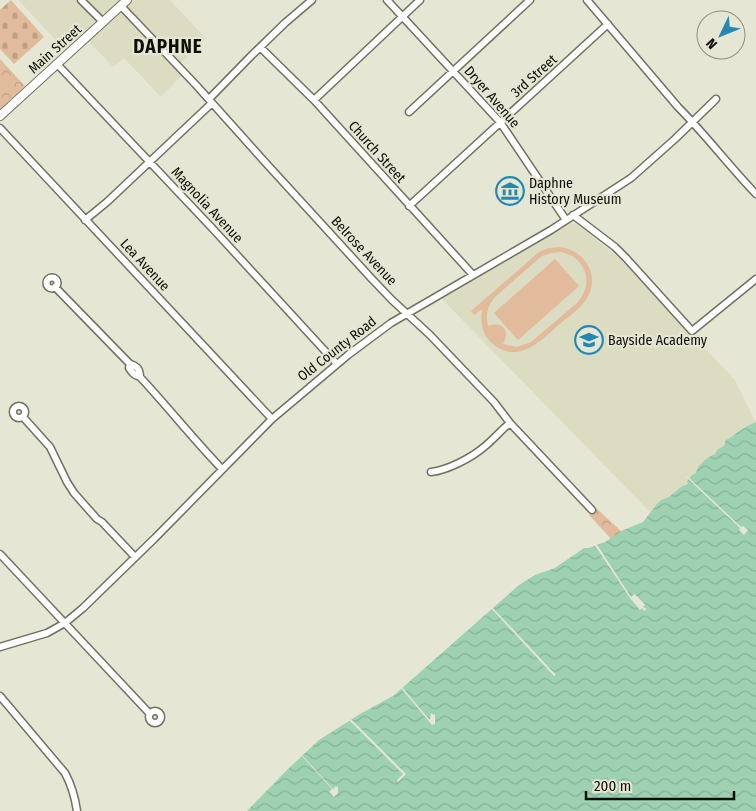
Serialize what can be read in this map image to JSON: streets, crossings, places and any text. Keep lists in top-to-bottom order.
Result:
{
  "streets": {
    "main road": ["Main Street"],
    "street": [
      "3rd Street",
      "Dryer Avenue",
      "Church Street",
      "Magnolia Avenue",
      "Belrose Avenue",
      "Lea Avenue",
      "Old County Road"
    ]
  },
  "crossings": [
    ["Main Street", "Magnolia Avenue"],
    ["Main Street", "Belrose Avenue"],
    ["3rd Street", "Dryer Avenue"],
    ["3rd Street", "Church Street"],
    ["Dryer Avenue", "Old County Road"],
    ["Church Street", "Old County Road"],
    ["Magnolia Avenue", "Old County Road"],
    ["Belrose Avenue", "Old County Road"],
    ["Lea Avenue", "Old County Road"]
  ],
  "districts": ["DAPHNE"],
  "places": {
    "museum": ["Daphne History Museum"],
    "school or university": ["Bayside Academy"]
  },
  "scale_bar": "200 m",
  "north": "bottom left"
}
